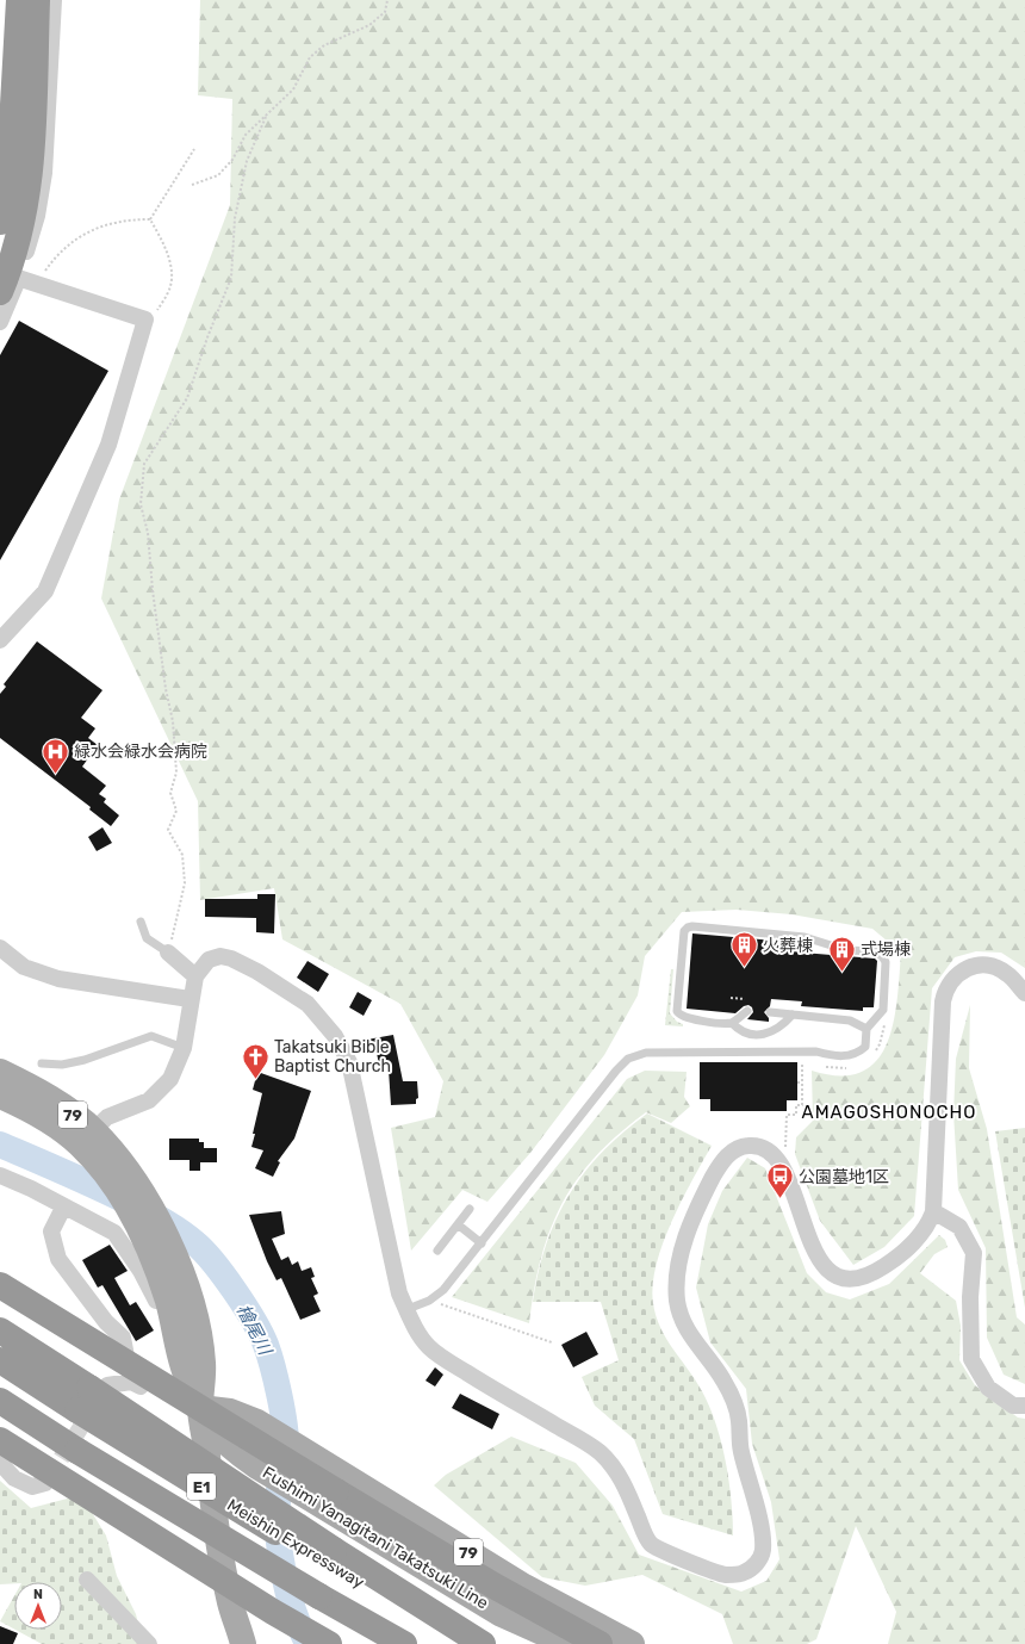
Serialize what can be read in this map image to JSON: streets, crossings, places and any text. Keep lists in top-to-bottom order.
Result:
{
  "streets": {
    "highway": ["E1", "Meishin Expressway"],
    "main road": ["79", "Fushimi Yanagitani Takatsuki Line"]
  },
  "crossings": [
    ["79", "Fushimi Yanagitani Takatsuki Line"]
  ],
  "districts": ["AMAGOSHONOCHO"],
  "water": ["檜尾川"],
  "places": {
    "hospital": ["緑水会緑水会病院"],
    "building": ["火葬棟", "式場棟"],
    "church": ["Takatsuki Bible Baptist Church"],
    "bus stop": ["公園墓地1区"]
  },
  "north": "top"
}
